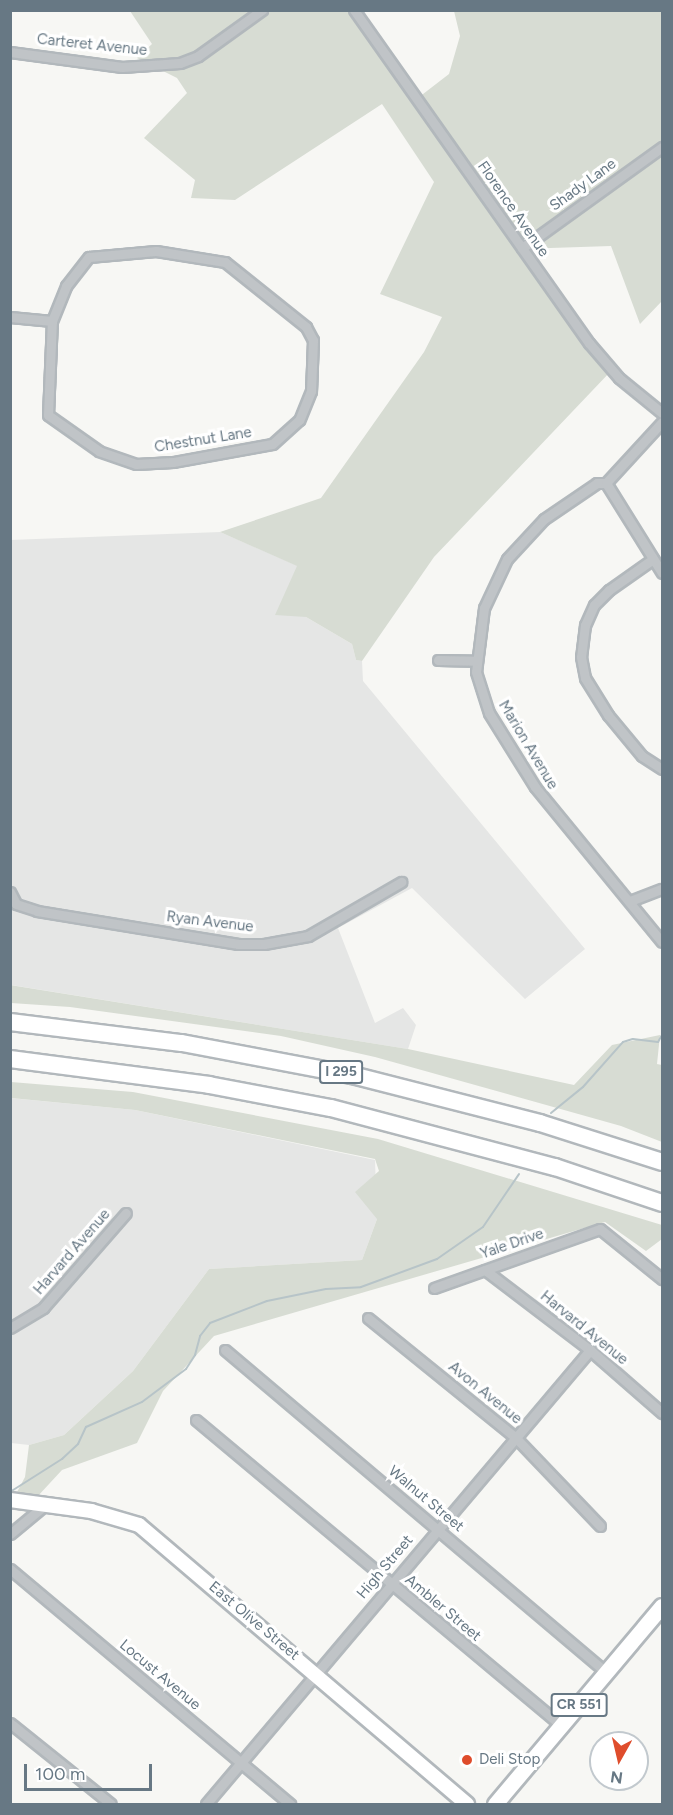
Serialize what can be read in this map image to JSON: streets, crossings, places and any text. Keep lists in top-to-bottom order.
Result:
{
  "streets": {
    "highway": ["I 295"],
    "main road": ["CR 551"],
    "street": [
      "Carteret Avenue",
      "Shady Lane",
      "Florence Avenue",
      "Chestnut Lane",
      "Marion Avenue",
      "Ryan Avenue",
      "Yale Drive",
      "Harvard Avenue",
      "Avon Avenue",
      "Walnut Street",
      "High Street",
      "Ambler Street",
      "East Olive Street",
      "Locust Avenue"
    ]
  },
  "crossings": [
    ["Shady Lane", "Florence Avenue"],
    ["Yale Drive", "Harvard Avenue"],
    ["Harvard Avenue", "High Street"],
    ["Avon Avenue", "High Street"],
    ["Walnut Street", "High Street"],
    ["Walnut Street", "CR 551"],
    ["High Street", "Ambler Street"],
    ["High Street", "East Olive Street"],
    ["High Street", "Locust Avenue"],
    ["Ambler Street", "CR 551"]
  ],
  "places": ["Deli Stop"],
  "scale_bar": "100 m",
  "north": "bottom"
}
